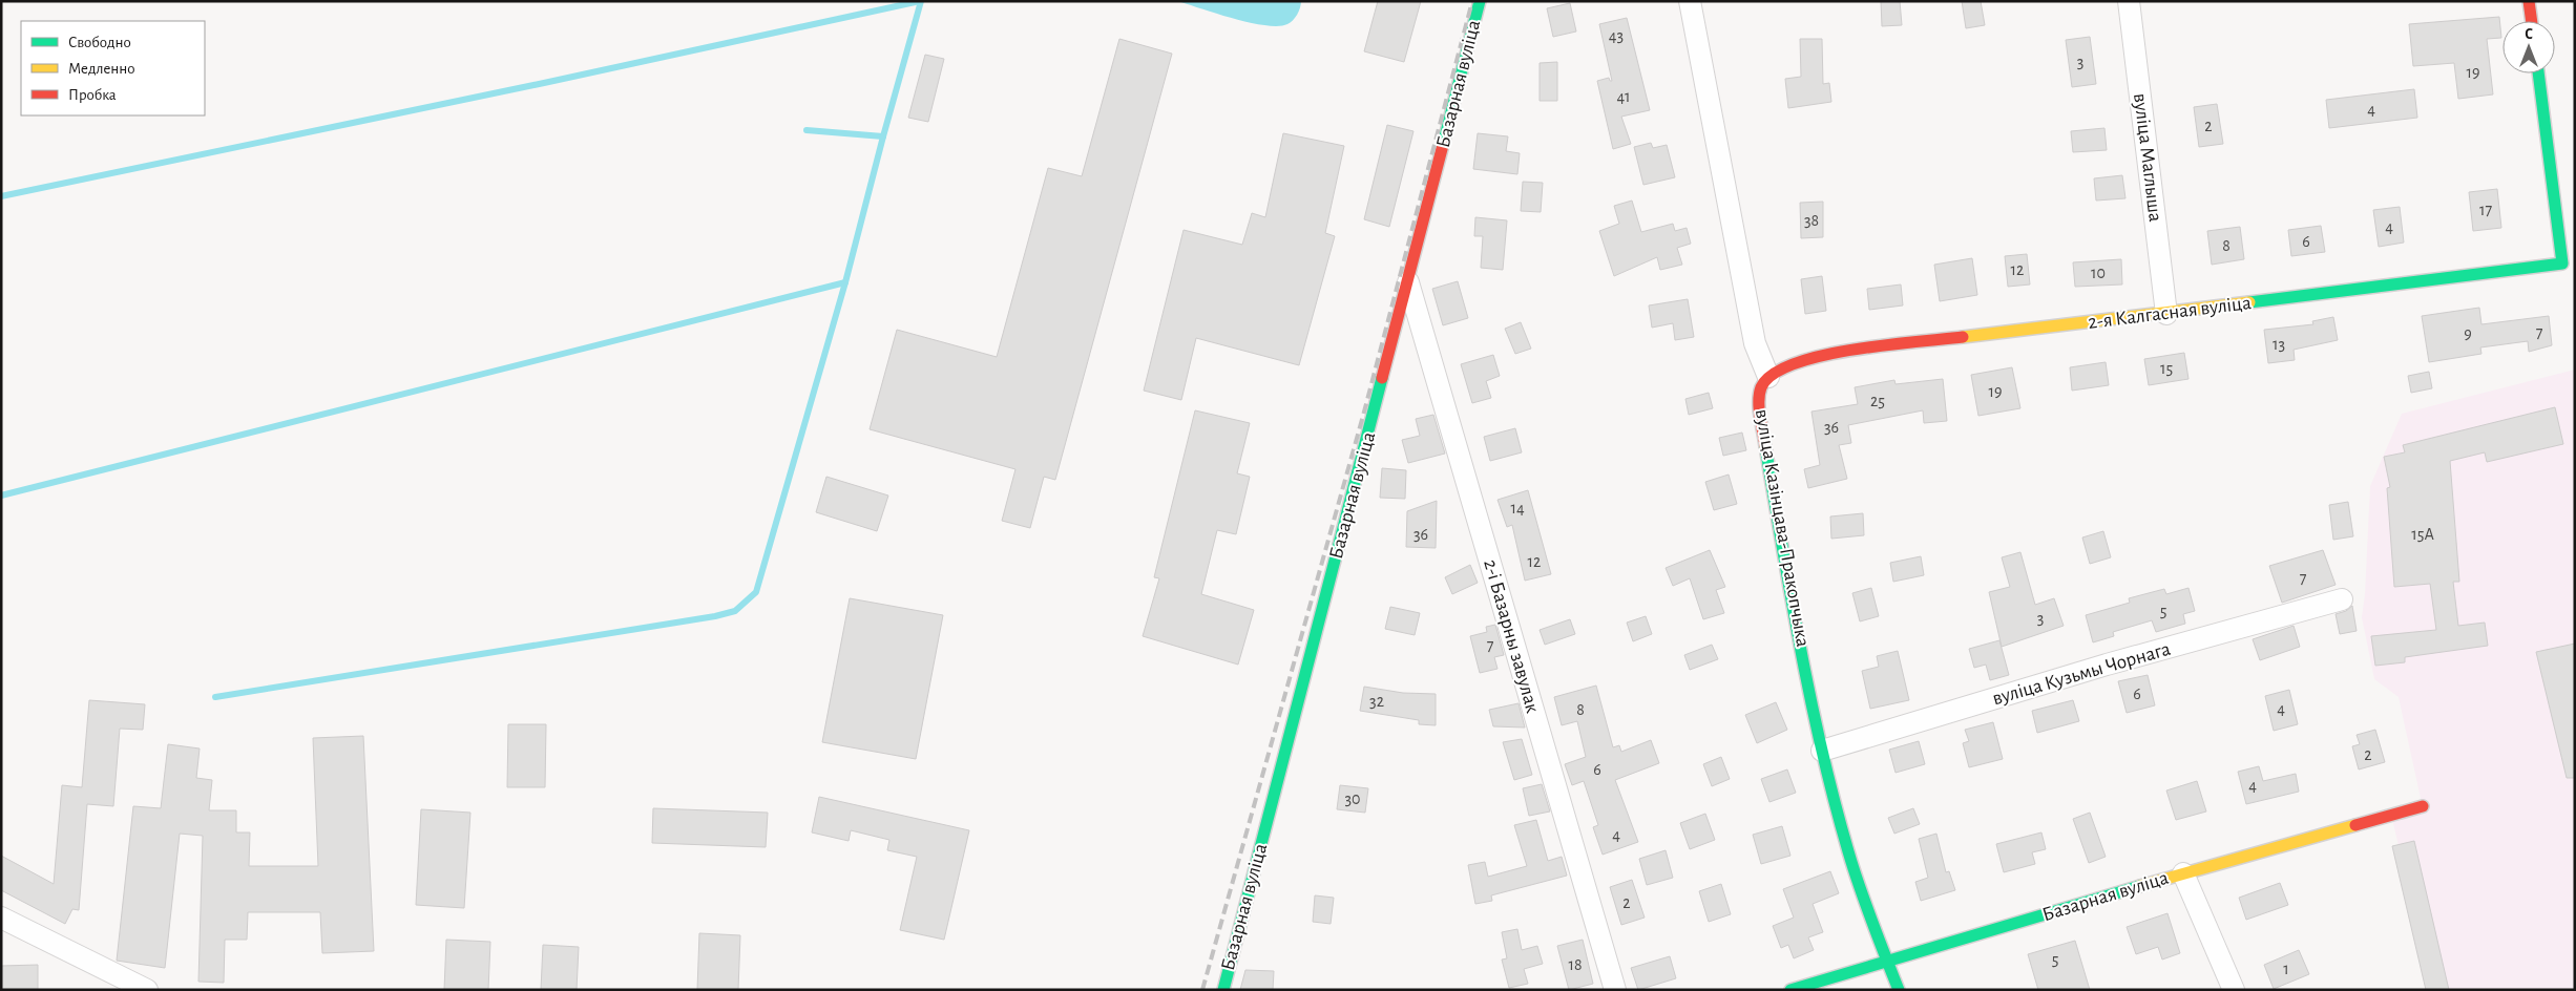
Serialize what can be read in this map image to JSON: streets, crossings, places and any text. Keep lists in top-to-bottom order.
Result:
{
  "streets": {
    "street": [
      "Базарная вуліца",
      "вуліца Маглыша",
      "2-я Калгасная вуліца",
      "вуліца Казінцава-Пракопчыка",
      "2-і Базарны завулак",
      "вуліца Кузьмы Чорнага"
    ]
  },
  "crossings": [
    ["Базарная вуліца", "вуліца Казінцава-Пракопчыка"],
    ["Базарная вуліца", "2-і Базарны завулак"],
    ["вуліца Маглыша", "2-я Калгасная вуліца"],
    ["2-я Калгасная вуліца", "вуліца Казінцава-Пракопчыка"],
    ["вуліца Казінцава-Пракопчыка", "вуліца Кузьмы Чорнага"]
  ],
  "house_numbers": [
    "43",
    "3",
    "19",
    "41",
    "4",
    "2",
    "17",
    "38",
    "4",
    "6",
    "8",
    "12",
    "10",
    "7",
    "9",
    "13",
    "15",
    "19",
    "25",
    "36",
    "14",
    "36",
    "15А",
    "12",
    "7",
    "5",
    "3",
    "7",
    "6",
    "32",
    "4",
    "8",
    "2",
    "6",
    "4",
    "30",
    "4",
    "2",
    "5",
    "18",
    "1"
  ],
  "legend": ["Свободно", "Медленно", "Пробка"],
  "north": "top"
}
